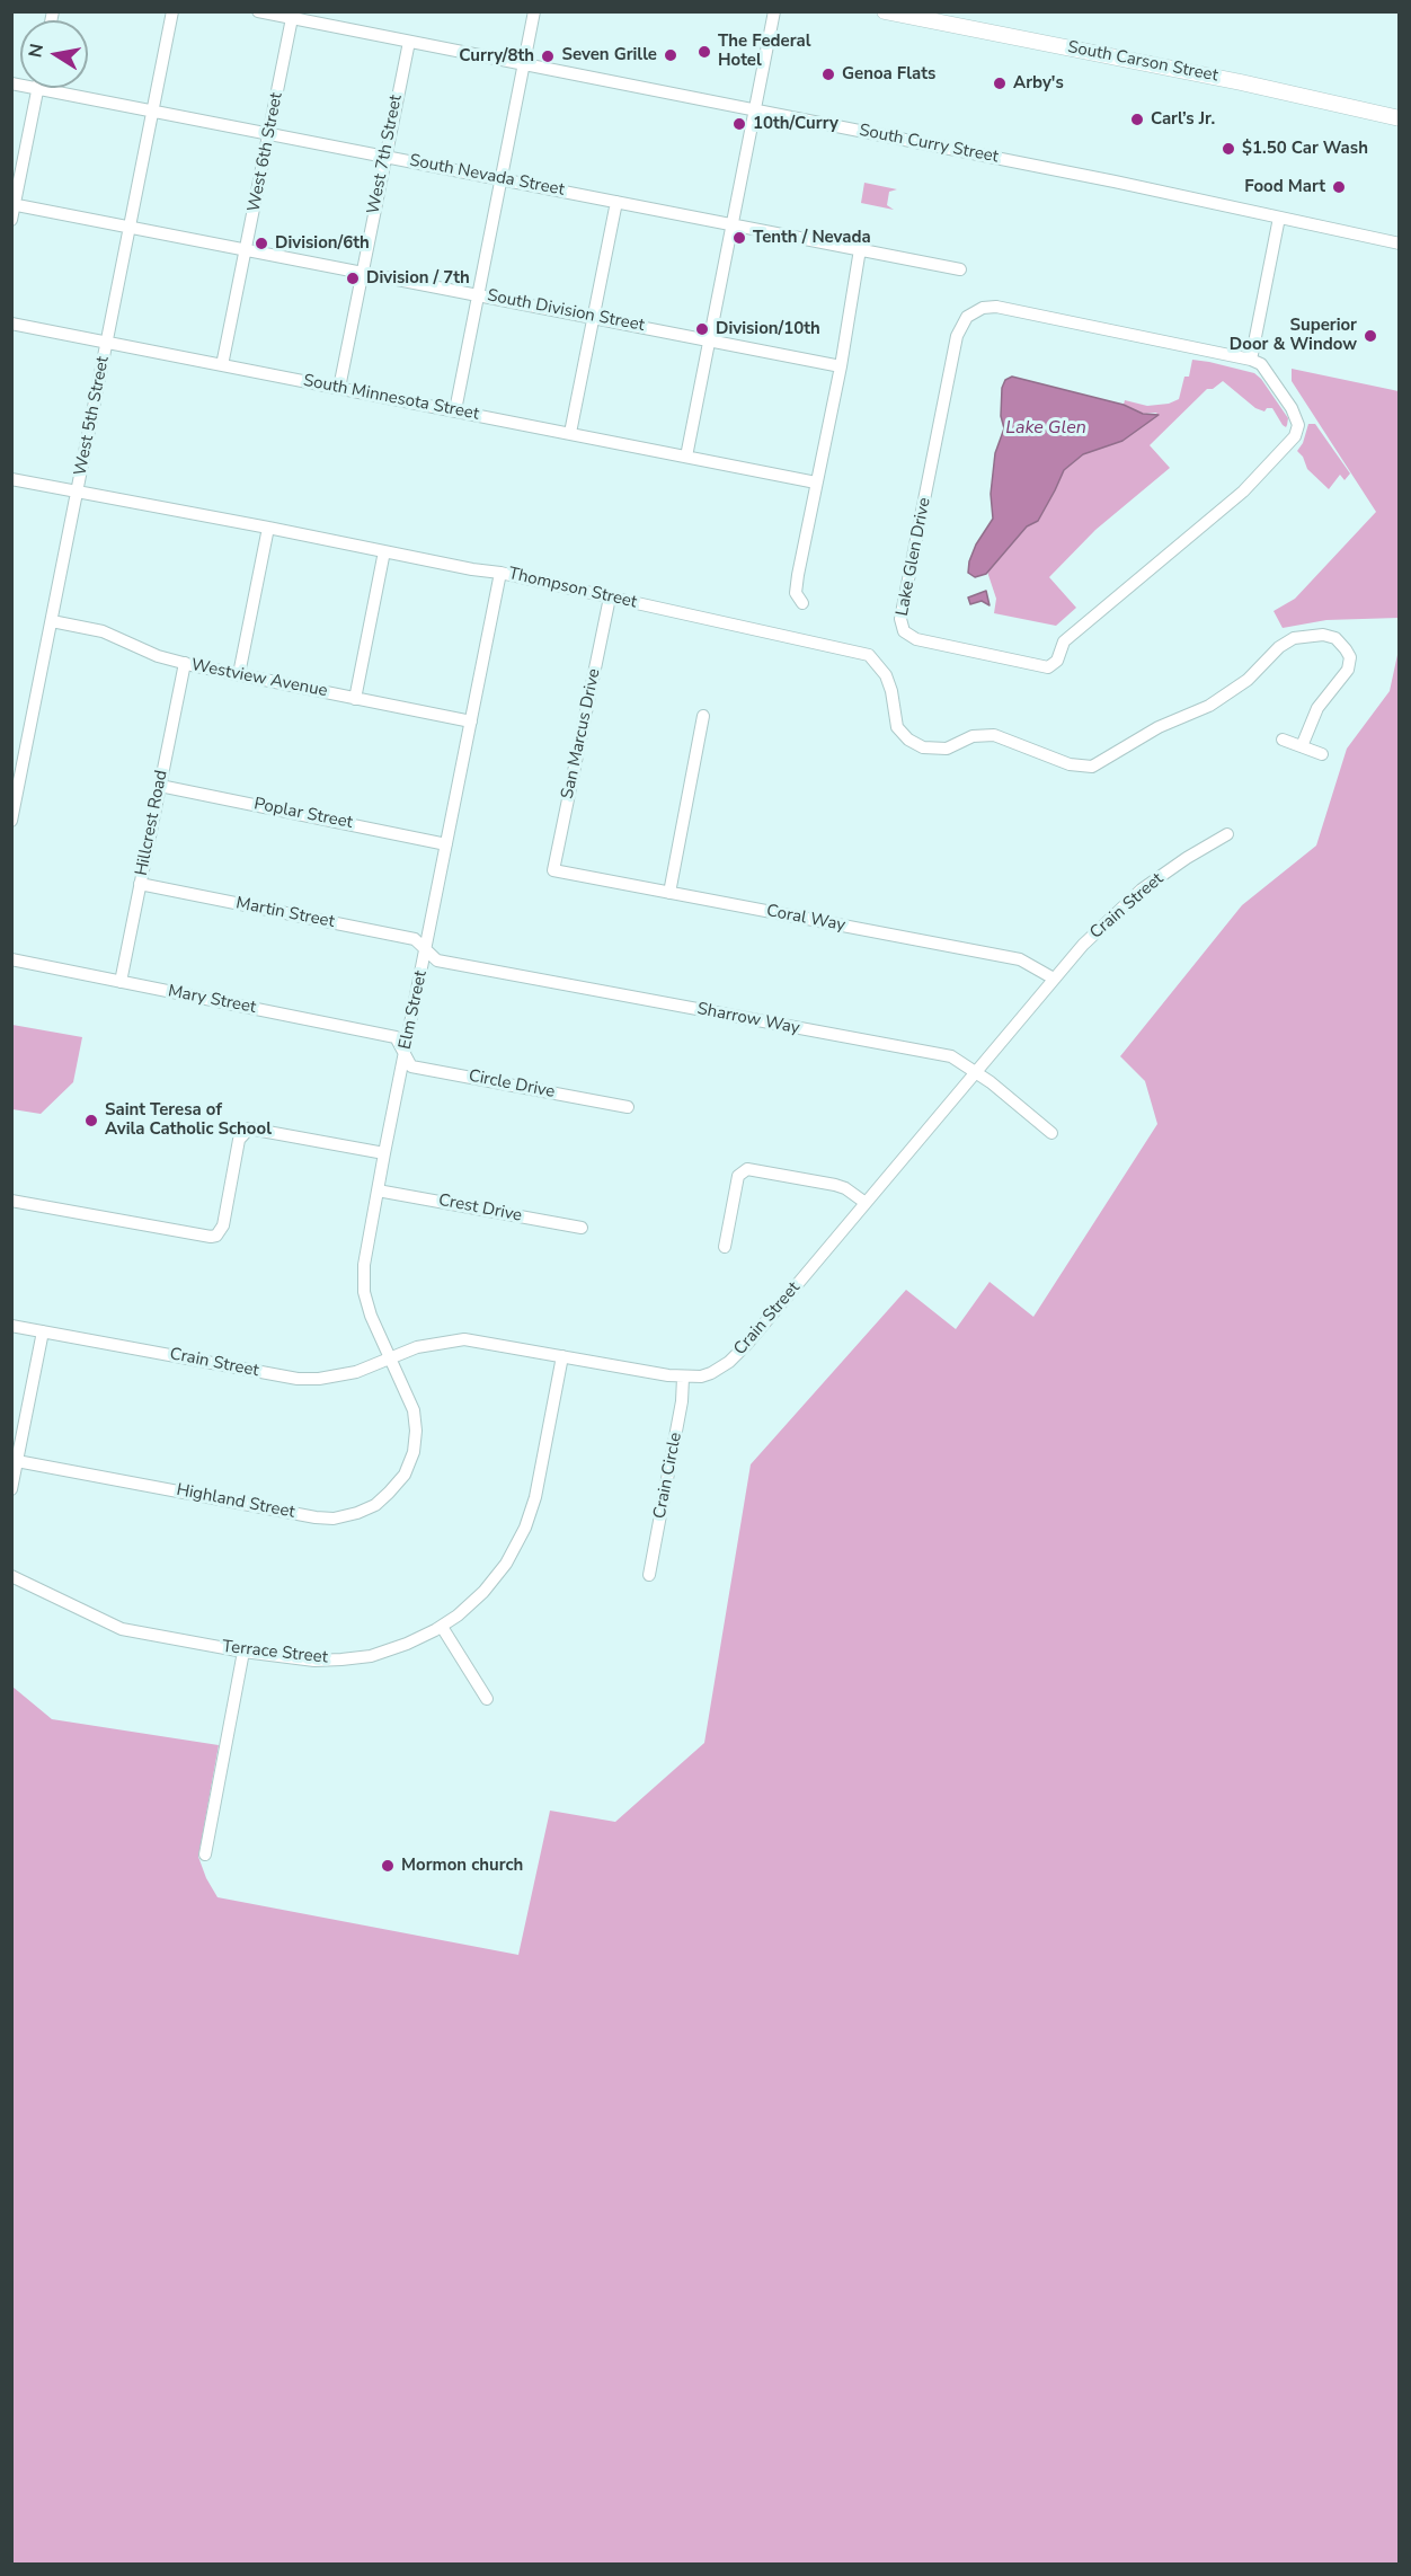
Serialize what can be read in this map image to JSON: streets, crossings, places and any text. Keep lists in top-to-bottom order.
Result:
{
  "streets": {
    "main road": ["South Carson Street"],
    "street": [
      "South Curry Street",
      "West 6th Street",
      "West 7th Street",
      "South Nevada Street",
      "South Division Street",
      "South Minnesota Street",
      "West 5th Street",
      "Lake Glen Drive",
      "Thompson Street",
      "Westview Avenue",
      "San Marcus Drive",
      "Poplar Street",
      "Hillcrest Road",
      "Crain Street",
      "Martin Street",
      "Coral Way",
      "Mary Street",
      "Elm Street",
      "Sharrow Way",
      "Circle Drive",
      "Crest Drive",
      "Crain Circle",
      "Highland Street",
      "Terrace Street"
    ]
  },
  "crossings": [
    ["South Curry Street", "West 6th Street"],
    ["South Curry Street", "West 7th Street"],
    ["West 6th Street", "South Nevada Street"],
    ["West 6th Street", "South Division Street"],
    ["West 6th Street", "South Minnesota Street"],
    ["West 7th Street", "South Nevada Street"],
    ["West 7th Street", "South Division Street"],
    ["West 7th Street", "South Minnesota Street"],
    ["South Nevada Street", "West 5th Street"],
    ["South Division Street", "West 5th Street"],
    ["South Minnesota Street", "West 5th Street"],
    ["West 5th Street", "Thompson Street"],
    ["West 5th Street", "Westview Avenue"],
    ["Thompson Street", "San Marcus Drive"],
    ["Thompson Street", "Elm Street"],
    ["Westview Avenue", "Hillcrest Road"],
    ["Westview Avenue", "Elm Street"],
    ["San Marcus Drive", "Coral Way"],
    ["Poplar Street", "Hillcrest Road"],
    ["Poplar Street", "Elm Street"],
    ["Hillcrest Road", "Martin Street"],
    ["Hillcrest Road", "Mary Street"],
    ["Crain Street", "Coral Way"],
    ["Crain Street", "Elm Street"],
    ["Crain Street", "Sharrow Way"],
    ["Crain Street", "Crain Circle"],
    ["Crain Street", "Terrace Street"],
    ["Martin Street", "Elm Street"],
    ["Martin Street", "Sharrow Way"],
    ["Mary Street", "Elm Street"],
    ["Mary Street", "Circle Drive"],
    ["Elm Street", "Sharrow Way"],
    ["Elm Street", "Circle Drive"],
    ["Elm Street", "Crest Drive"],
    ["Elm Street", "Highland Street"]
  ],
  "water": ["Lake Glen"],
  "places": [
    "The Federal Hotel",
    "Seven Grille",
    "Curry/8th",
    "Genoa Flats",
    "Arby's",
    "Carl’s Jr.",
    "10th/Curry",
    "$1.50 Car Wash",
    "Food Mart",
    "Tenth / Nevada",
    "Division/6th",
    "Division / 7th",
    "Division/10th",
    "Superior Door & Window",
    "Saint Teresa of Avila Catholic School",
    "Mormon church"
  ],
  "north": "left"
}
